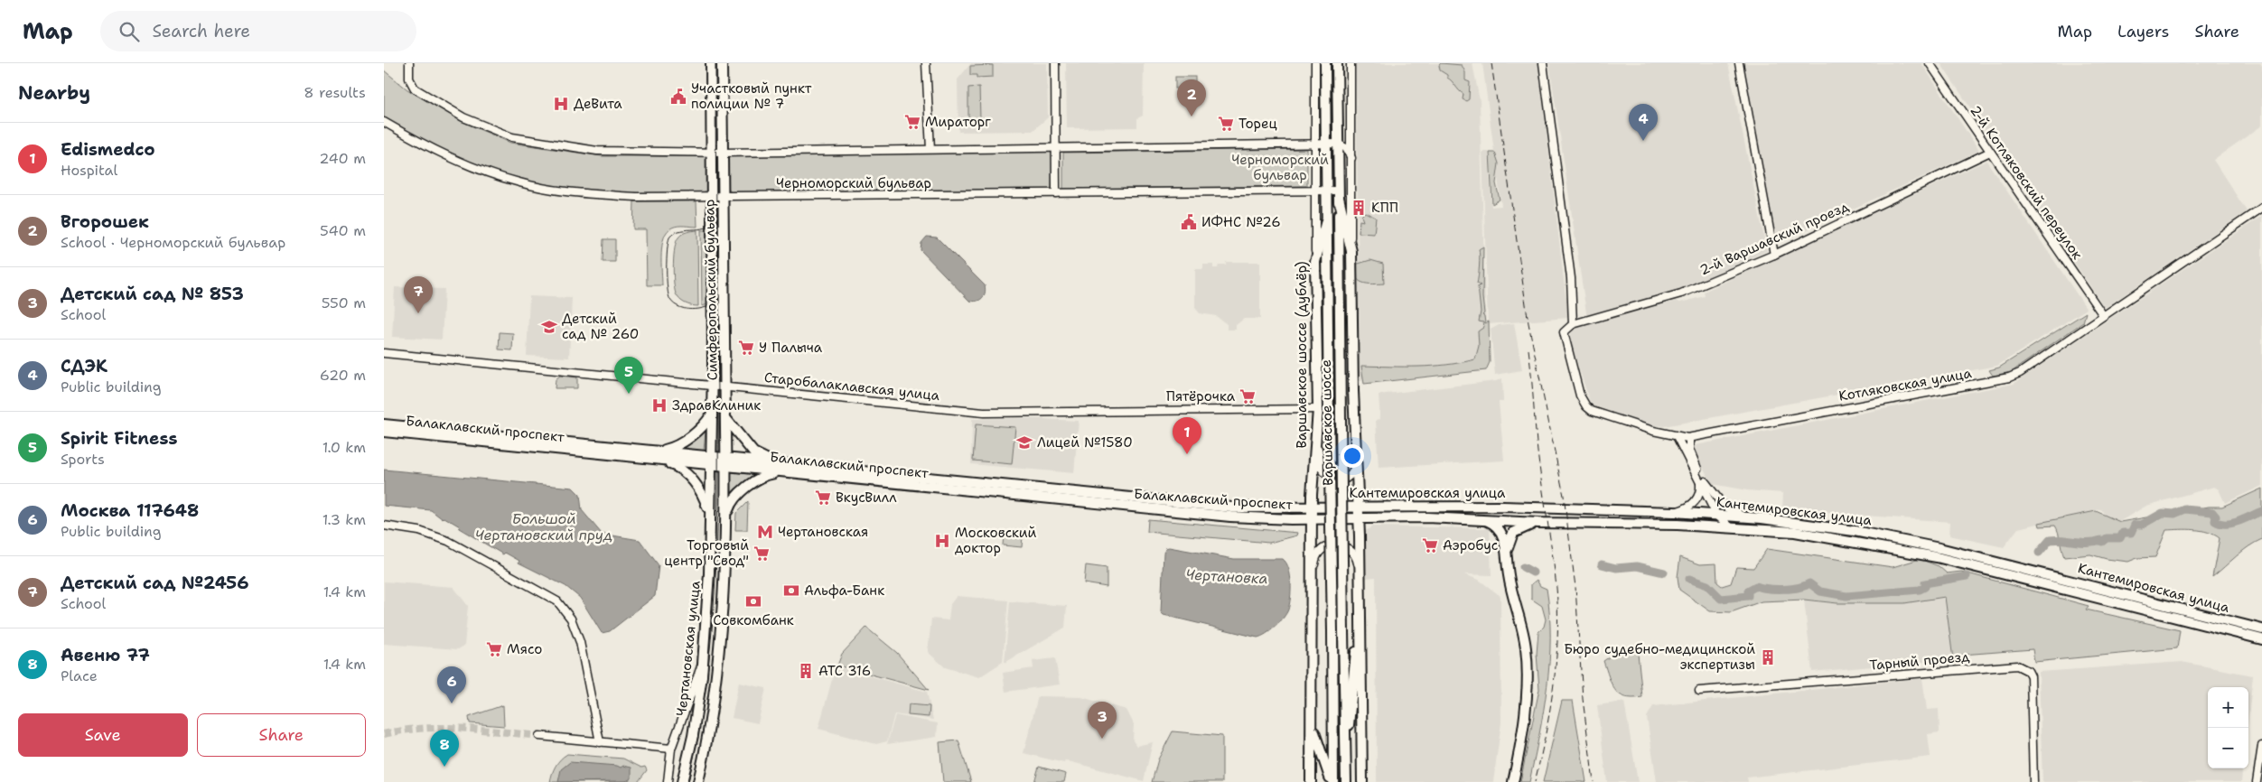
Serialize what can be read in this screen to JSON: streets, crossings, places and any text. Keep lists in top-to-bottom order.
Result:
{
  "streets": {
    "main road": [
      "Симферопольский бульвар",
      "Варшавское шоссе (дублёр)",
      "Варшавское шоссе",
      "Балаклавский проспект",
      "Кантемировская улица",
      "Чертановская улица"
    ],
    "street": [
      "2-й Котляковский переулок",
      "Черноморский бульвар",
      "2-й Варшавский проезд",
      "Котляковская улица",
      "Старобалаклавская улица",
      "Тарный проезд"
    ]
  },
  "crossings": [
    ["2-й Котляковский переулок", "2-й Варшавский проезд"],
    ["2-й Котляковский переулок", "Котляковская улица"],
    ["Черноморский бульвар", "Симферопольский бульвар"],
    ["Черноморский бульвар", "Варшавское шоссе (дублёр)"],
    ["Черноморский бульвар", "Варшавское шоссе"],
    ["2-й Варшавский проезд", "Котляковская улица"],
    ["Симферопольский бульвар", "Старобалаклавская улица"],
    ["Симферопольский бульвар", "Балаклавский проспект"],
    ["Симферопольский бульвар", "Чертановская улица"],
    ["Варшавское шоссе (дублёр)", "Старобалаклавская улица"],
    ["Варшавское шоссе (дублёр)", "Балаклавский проспект"],
    ["Варшавское шоссе (дублёр)", "Кантемировская улица"],
    ["Балаклавский проспект", "Кантемировская улица"]
  ],
  "water": ["Большой Чертановский пруд", "Чертановка"],
  "parks": ["Черноморский бульвар"],
  "places": {
    "public building": ["Участковый пункт полиции № 7", "ИФНС №26"],
    "hospital": ["ДеВита", "ЗдравКлиник", "Московский доктор"],
    "supermarket": [
      "Мираторг",
      "Торец",
      "У Палыча",
      "Пятёрочка",
      "ВкусВилл",
      "Аэробус",
      "Торговый центр \"Свод\"",
      "Мясо"
    ],
    "building": ["КПП", "Бюро судебно-медицинской экспертизы", "АТС 316"],
    "school or university": ["Детский сад № 260", "Лицей №1580"],
    "metro station": ["Чертановская"],
    "bank": ["Альфа-Банк", "Совкомбанк"]
  },
  "page": {
    "header": "Map",
    "search": "Search here",
    "nav": ["Map", "Layers", "Share"],
    "heading": ["Nearby", "8 results"],
    "pins": [
      "2",
      "4",
      "7",
      "5",
      "1",
      "6",
      "3",
      "8"
    ],
    "list": [
      {
        "mark": "1",
        "name": "Edismedco",
        "note": "Hospital",
        "value": "240 m"
      },
      {
        "mark": "2",
        "name": "Вгорошек",
        "note": "School · Черноморский бульвар",
        "value": "540 m"
      },
      {
        "mark": "3",
        "name": "Детский сад № 853",
        "note": "School",
        "value": "550 m"
      },
      {
        "mark": "4",
        "name": "СДЭК",
        "note": "Public building",
        "value": "620 m"
      },
      {
        "mark": "5",
        "name": "Spirit Fitness",
        "note": "Sports",
        "value": "1.0 km"
      },
      {
        "mark": "6",
        "name": "Москва 117648",
        "note": "Public building",
        "value": "1.3 km"
      },
      {
        "mark": "7",
        "name": "Детский сад №2456",
        "note": "School",
        "value": "1.4 km"
      },
      {
        "mark": "8",
        "name": "Авеню 77",
        "note": "Place",
        "value": "1.4 km"
      }
    ],
    "map_buttons": ["+", "−"],
    "buttons": ["Save", "Share"]
  }
}
